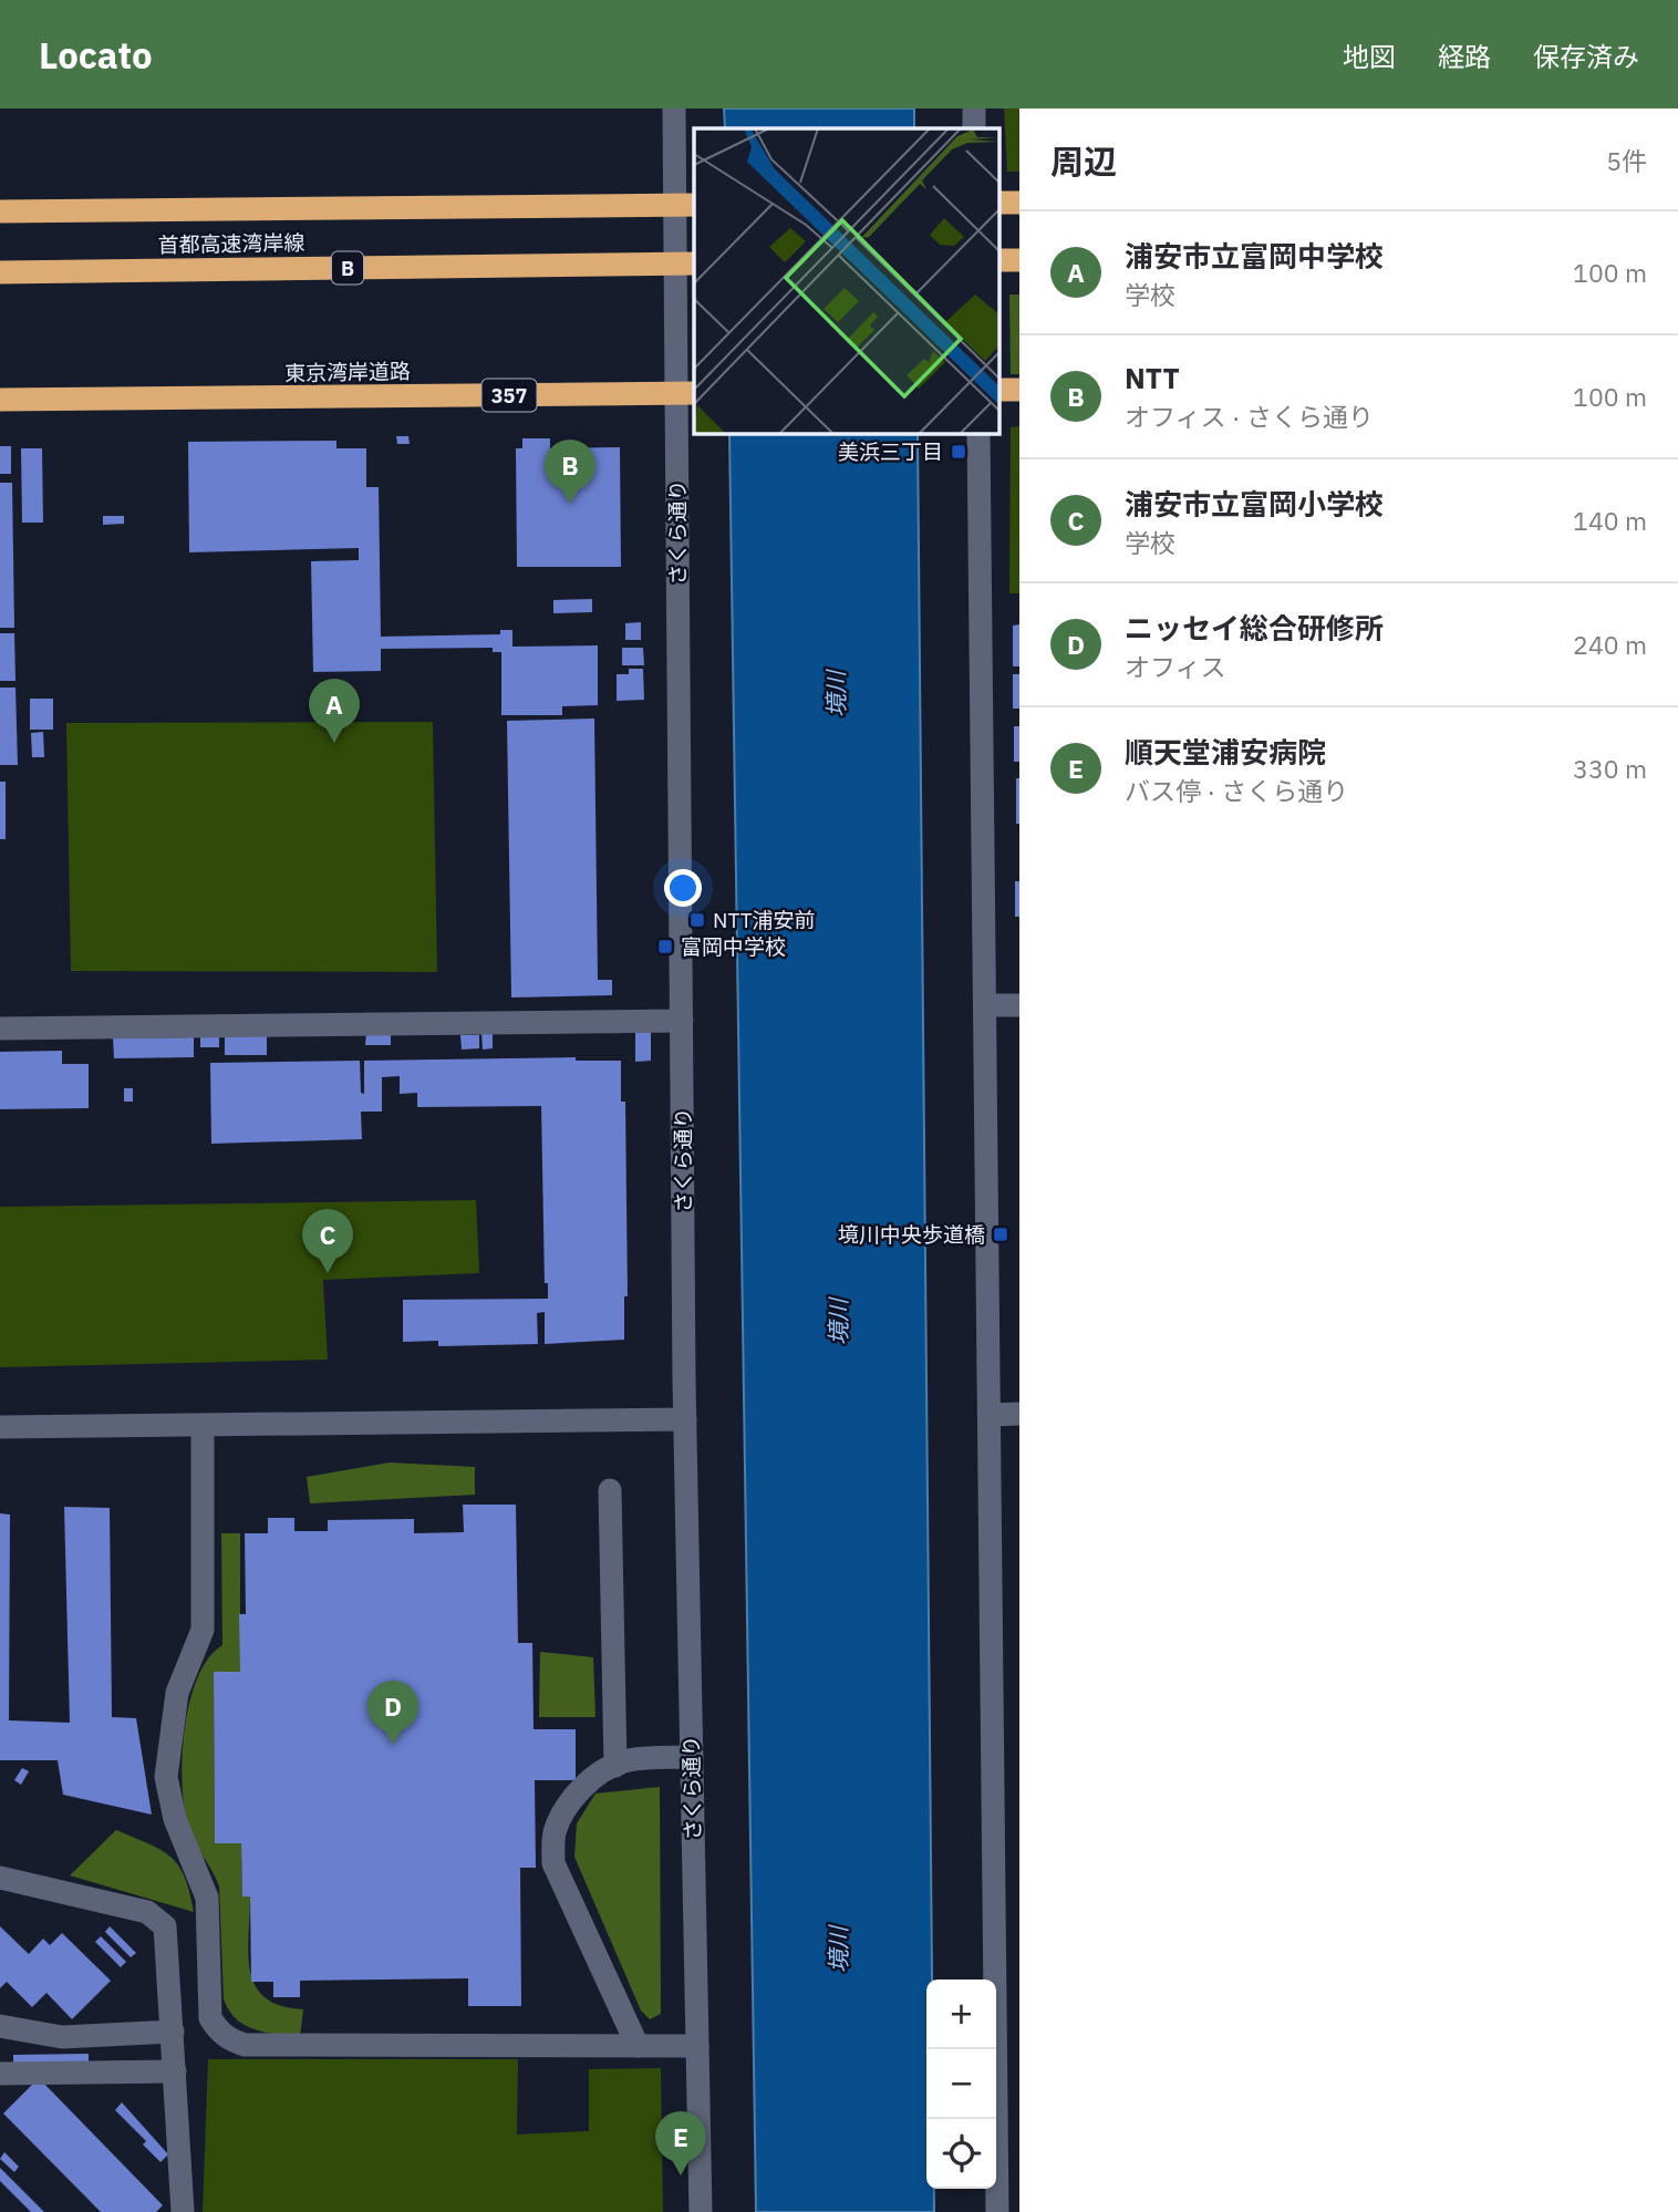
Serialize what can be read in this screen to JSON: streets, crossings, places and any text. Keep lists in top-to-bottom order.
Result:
{
  "streets": {
    "highway": [
      "首都高速湾岸線",
      "B",
      "東京湾岸道路",
      "357"
    ],
    "street": ["さくら通り"]
  },
  "water": ["境川"],
  "places": {
    "transit": [
      "美浜三丁目",
      "NTT浦安前",
      "富岡中学校",
      "境川中央歩道橋"
    ]
  },
  "page": {
    "header": "Locato",
    "nav": ["地図", "経路", "保存済み"],
    "heading": ["周辺", "5件"],
    "list": [
      {
        "mark": "A",
        "name": "浦安市立富岡中学校",
        "note": "学校",
        "value": "100 m"
      },
      {
        "mark": "B",
        "name": "NTT",
        "note": "オフィス · さくら通り",
        "value": "100 m"
      },
      {
        "mark": "C",
        "name": "浦安市立富岡小学校",
        "note": "学校",
        "value": "140 m"
      },
      {
        "mark": "D",
        "name": "ニッセイ総合研修所",
        "note": "オフィス",
        "value": "240 m"
      },
      {
        "mark": "E",
        "name": "順天堂浦安病院",
        "note": "バス停 · さくら通り",
        "value": "330 m"
      }
    ],
    "pins": [
      "B",
      "A",
      "C",
      "D",
      "E"
    ],
    "map_buttons": ["+", "−"]
  }
}
